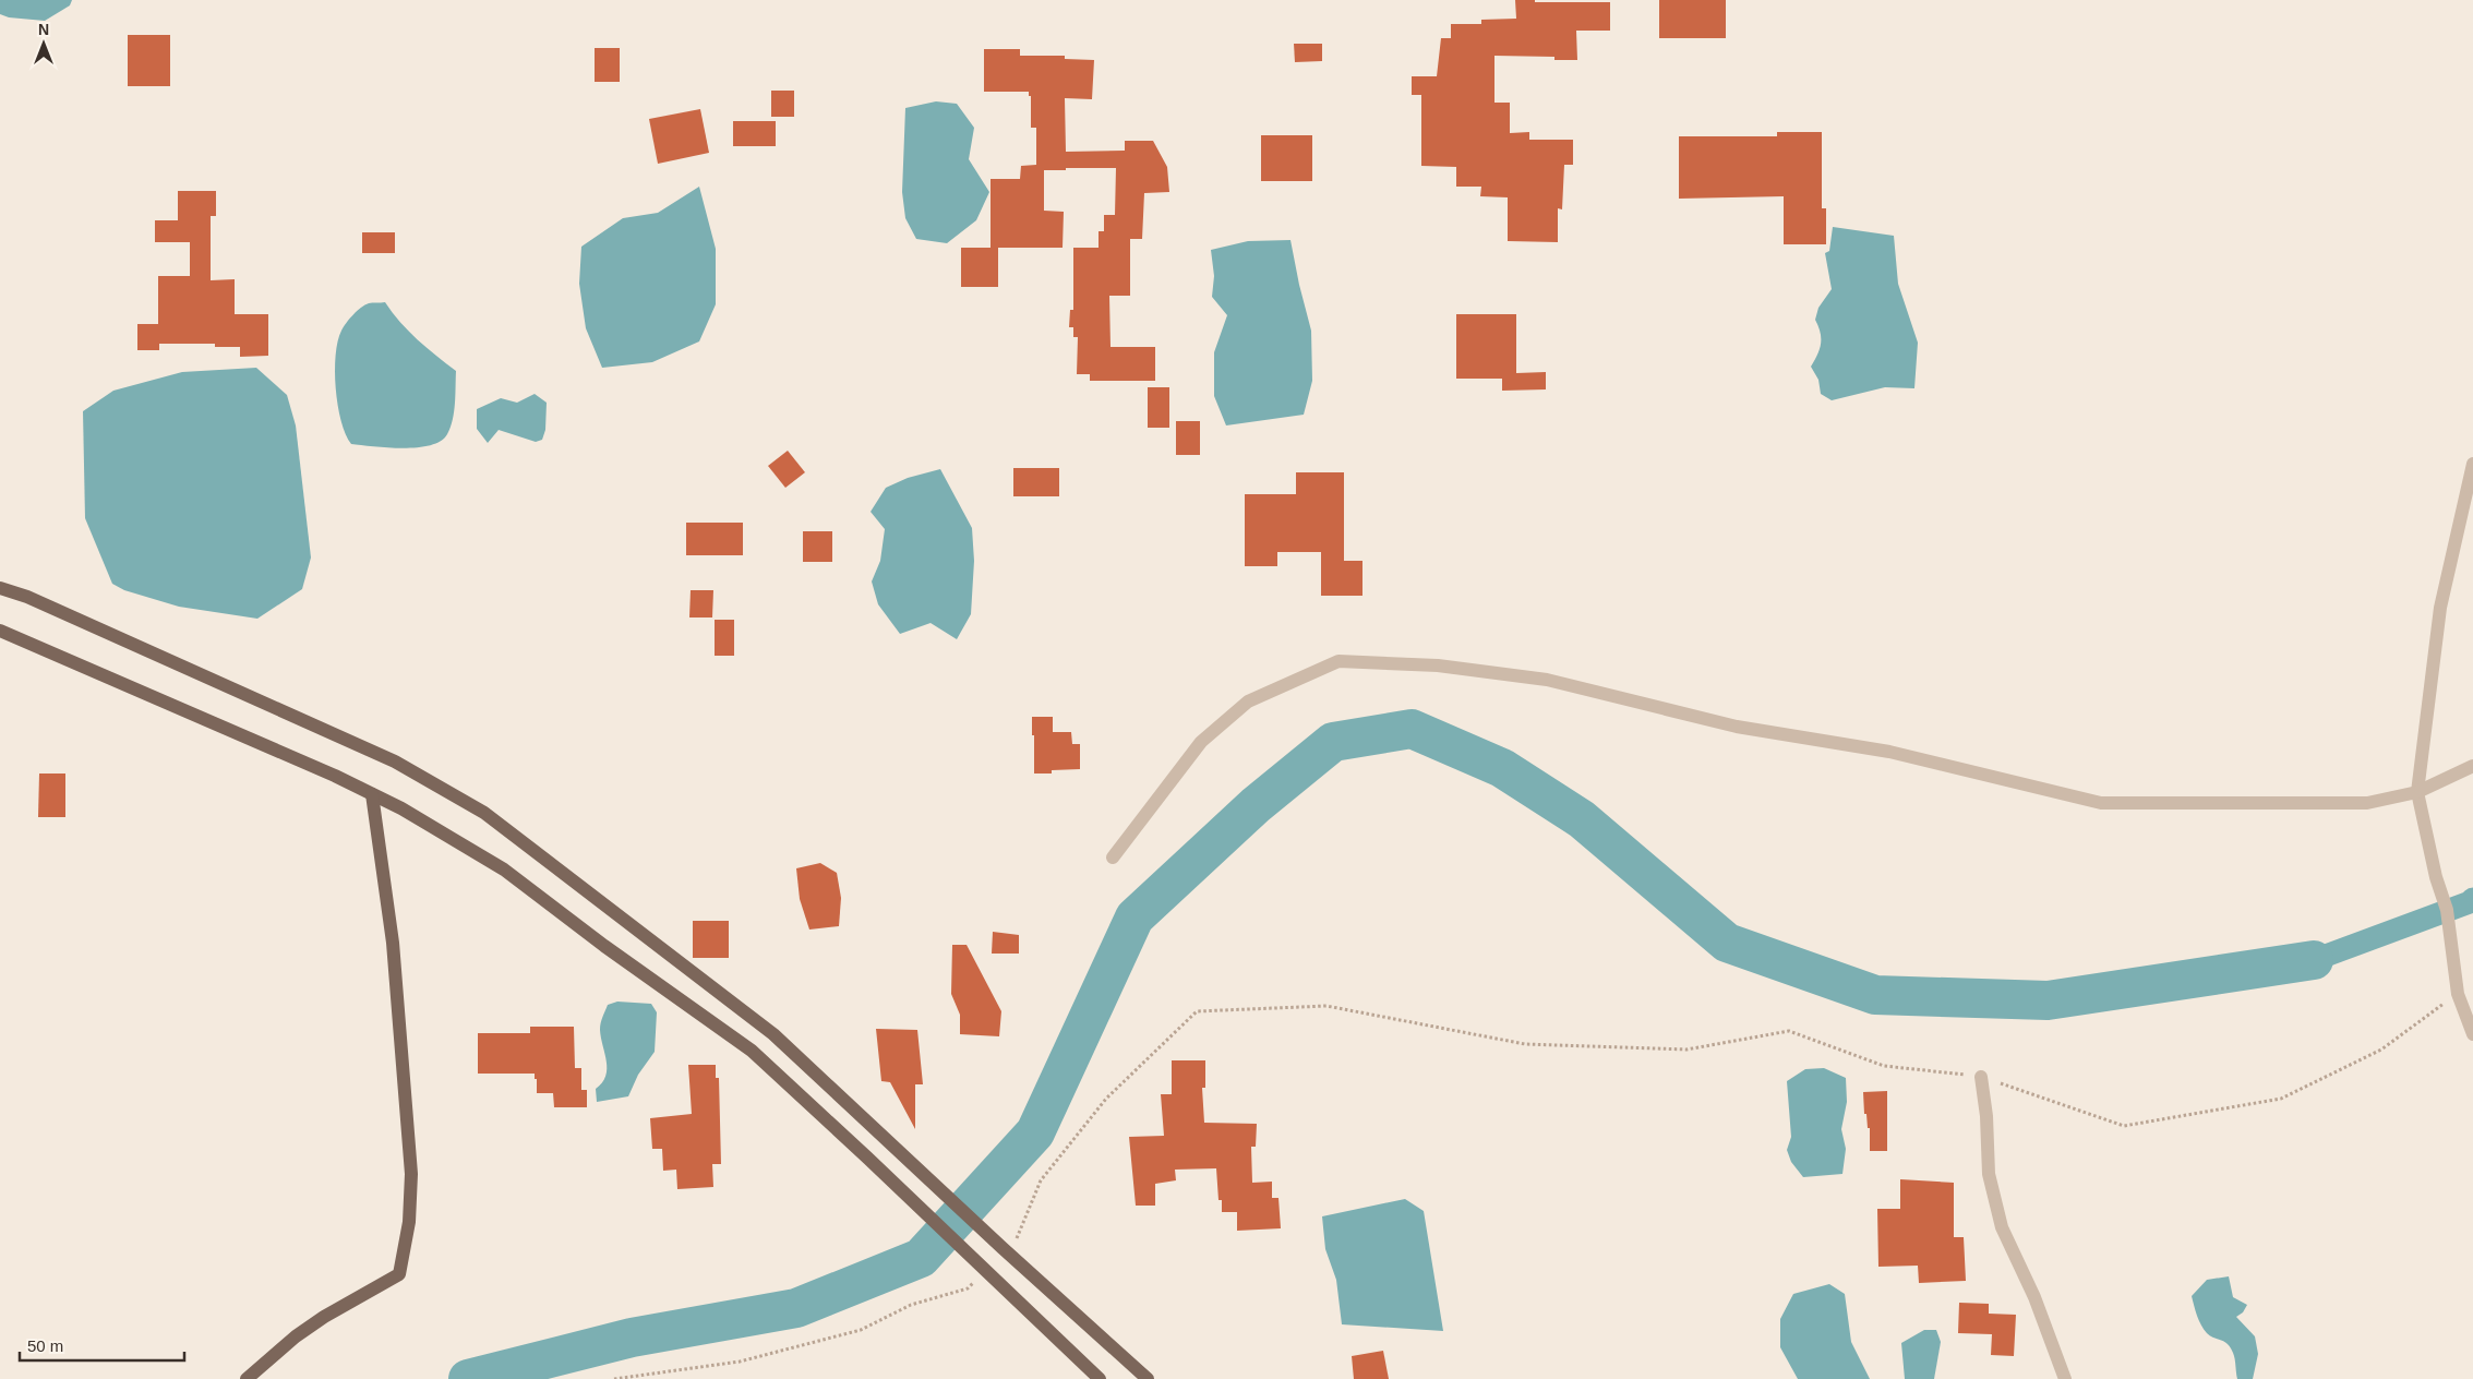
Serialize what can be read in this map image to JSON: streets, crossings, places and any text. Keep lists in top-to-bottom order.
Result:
{
  "scale_bar": "50 m",
  "north": "top"
}
